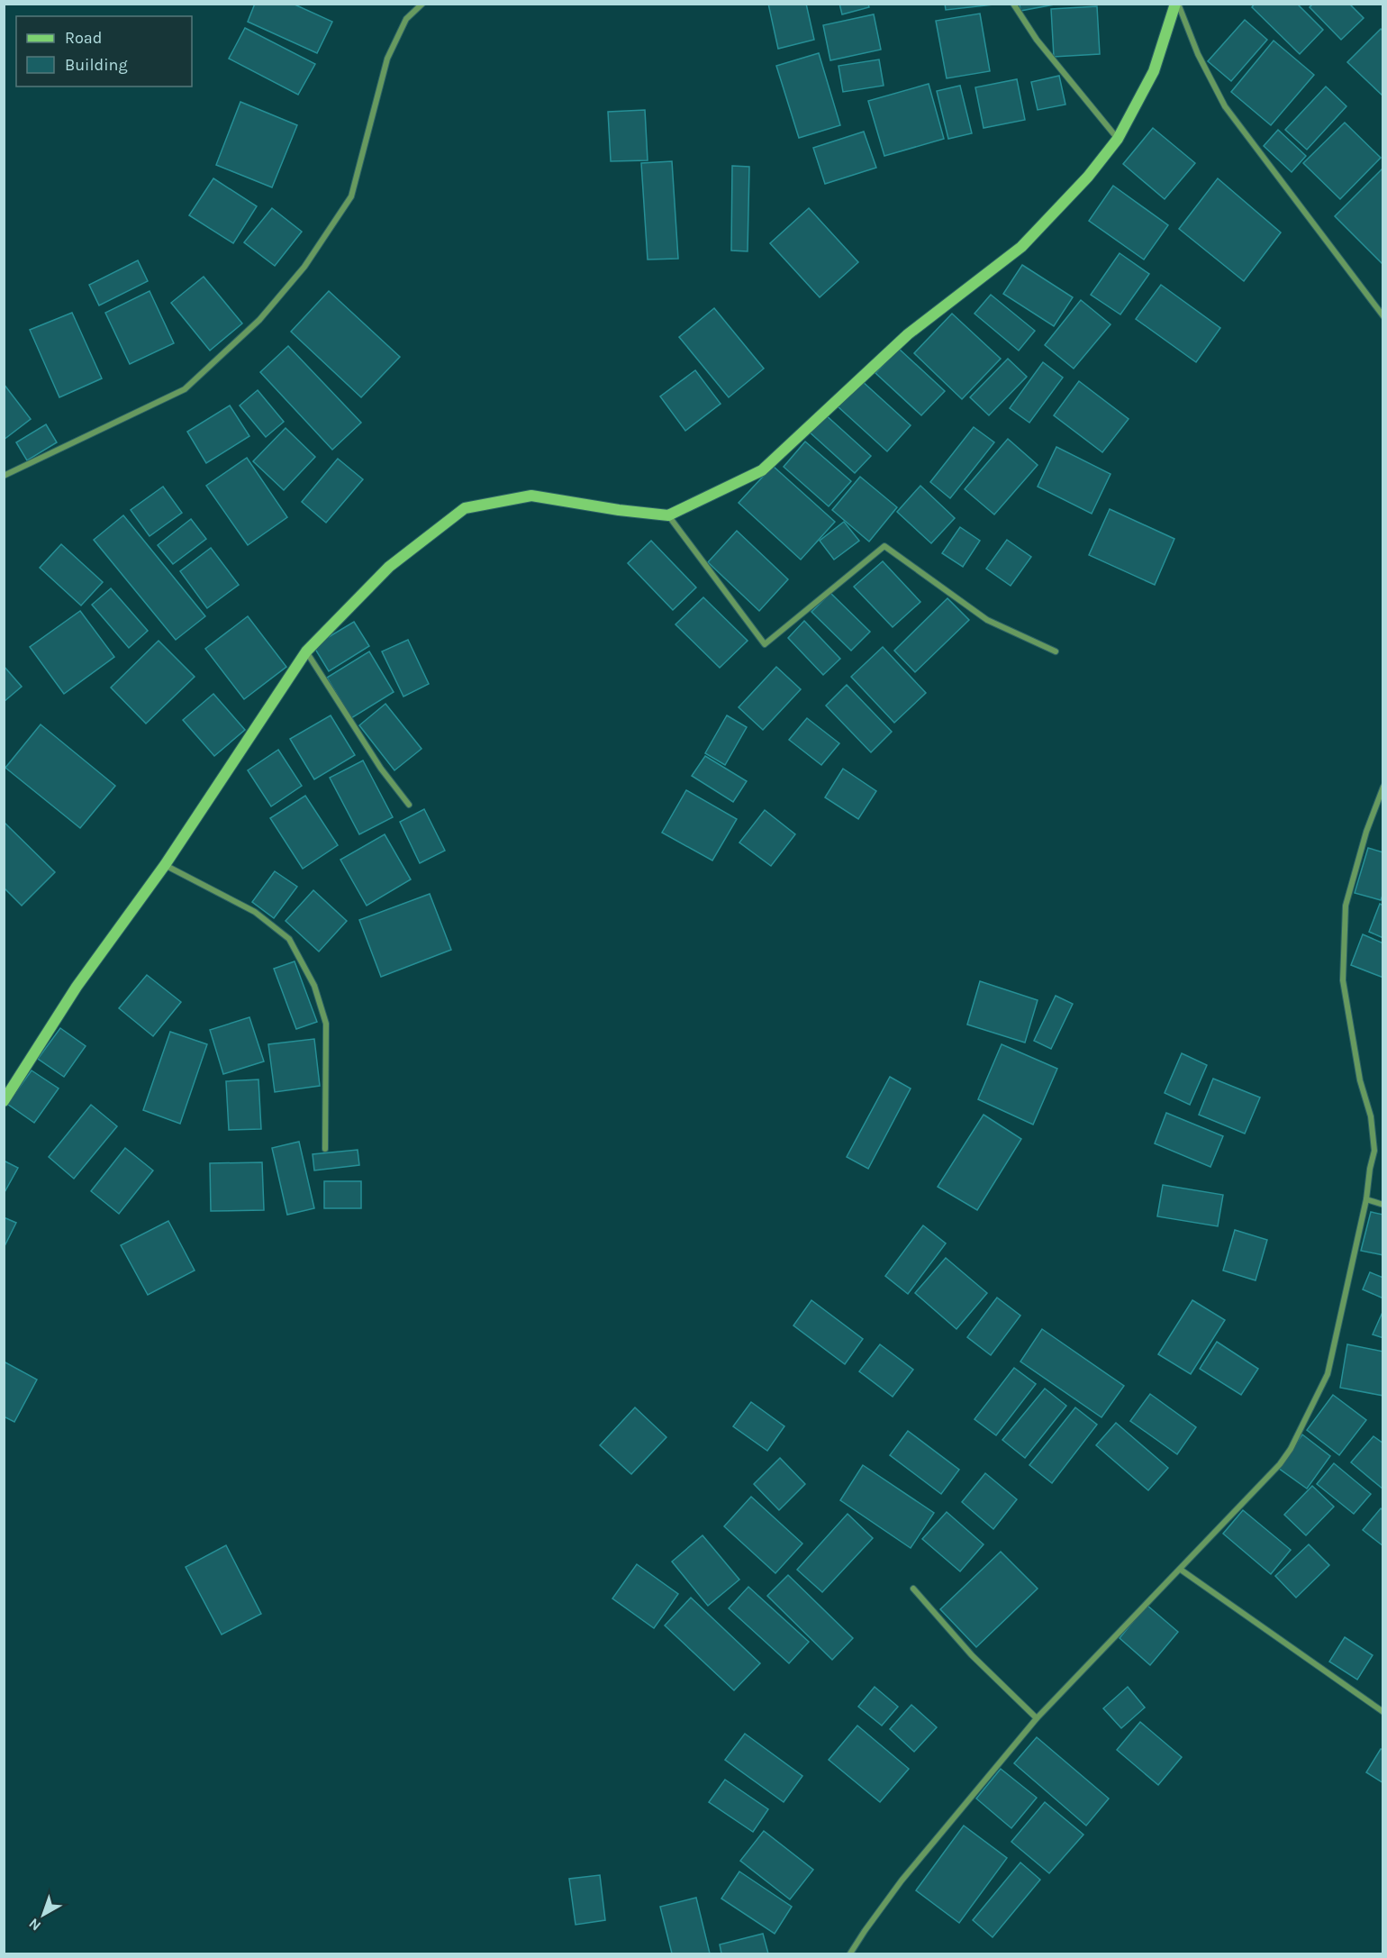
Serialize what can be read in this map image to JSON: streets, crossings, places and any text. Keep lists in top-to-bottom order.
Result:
{
  "legend": ["Road", "Building"],
  "north": "bottom left"
}
